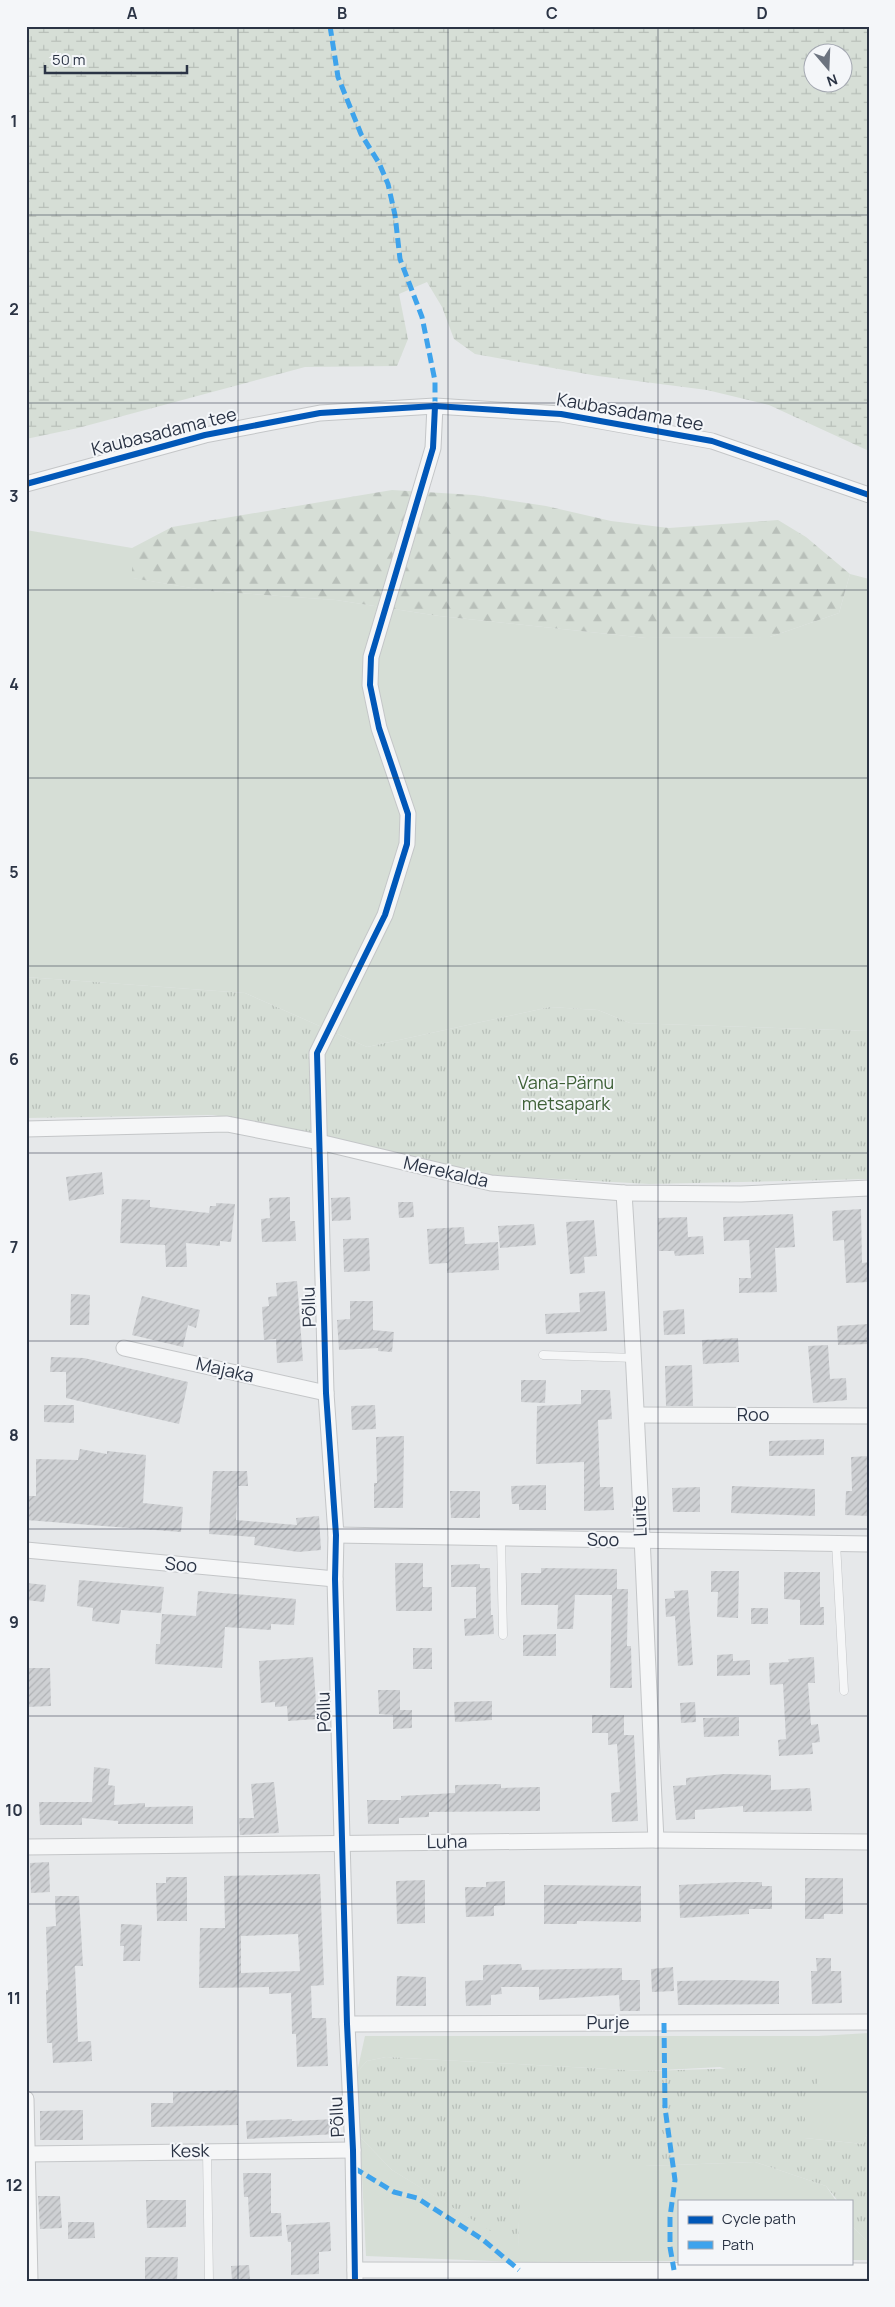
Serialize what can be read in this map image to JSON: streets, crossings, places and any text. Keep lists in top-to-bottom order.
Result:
{
  "streets": {
    "street": [
      "Kaubasadama tee",
      "Merekalda",
      "Põllu",
      "Majaka",
      "Roo",
      "Luite",
      "Soo",
      "Luha",
      "Purje",
      "Kesk"
    ]
  },
  "crossings": [
    ["Kaubasadama tee", "Põllu"],
    ["Merekalda", "Põllu"],
    ["Merekalda", "Luite"],
    ["Põllu", "Majaka"],
    ["Põllu", "Soo"],
    ["Põllu", "Luha"],
    ["Põllu", "Purje"],
    ["Põllu", "Kesk"],
    ["Roo", "Luite"],
    ["Luite", "Soo"],
    ["Luite", "Luha"]
  ],
  "parks": ["Vana-Pärnu metsapark"],
  "legend": ["Cycle path", "Path"],
  "scale_bar": "50 m",
  "north": "bottom",
  "grid": {
    "columns": [
      "A",
      "B",
      "C",
      "D"
    ],
    "rows": [
      "1",
      "2",
      "3",
      "4",
      "5",
      "6",
      "7",
      "8",
      "9",
      "10",
      "11",
      "12"
    ]
  }
}
